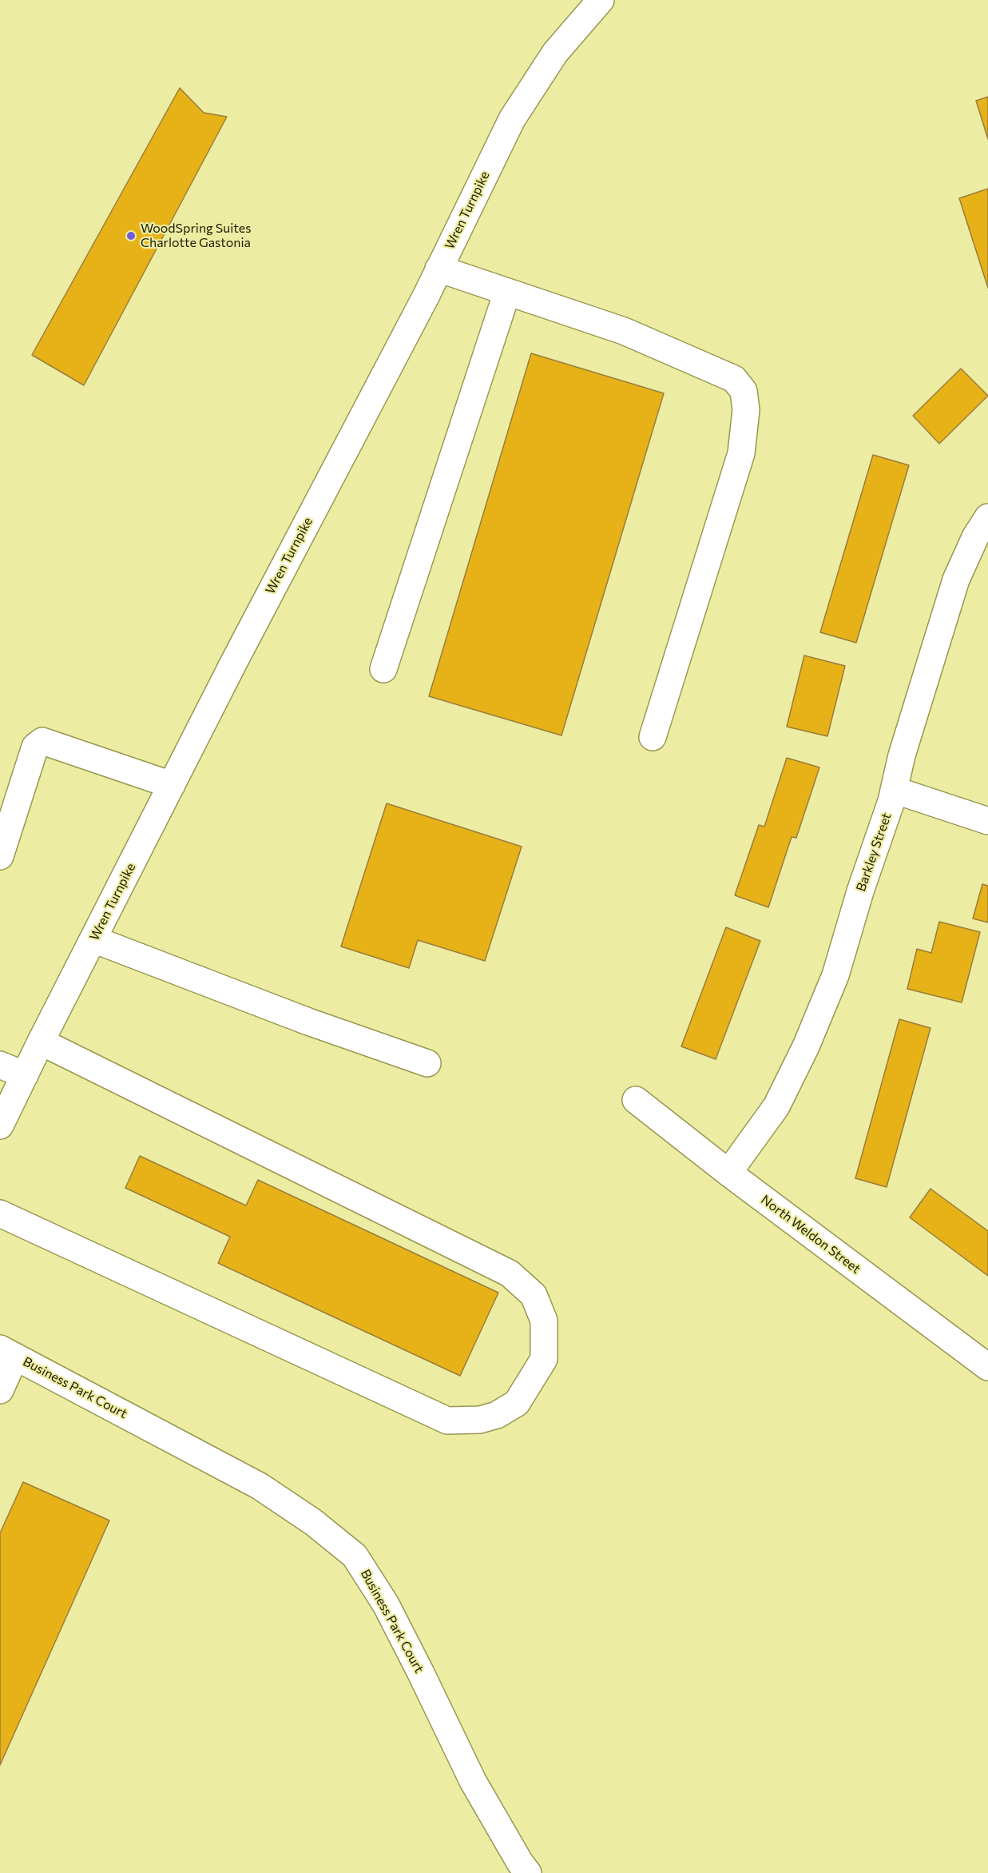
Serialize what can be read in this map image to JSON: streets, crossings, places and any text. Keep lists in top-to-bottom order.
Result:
{
  "streets": {
    "street": [
      "Wren Turnpike",
      "Barkley Street",
      "North Weldon Street",
      "Business Park Court"
    ]
  },
  "crossings": [
    ["Barkley Street", "North Weldon Street"]
  ],
  "places": ["WoodSpring Suites Charlotte Gastonia"]
}
